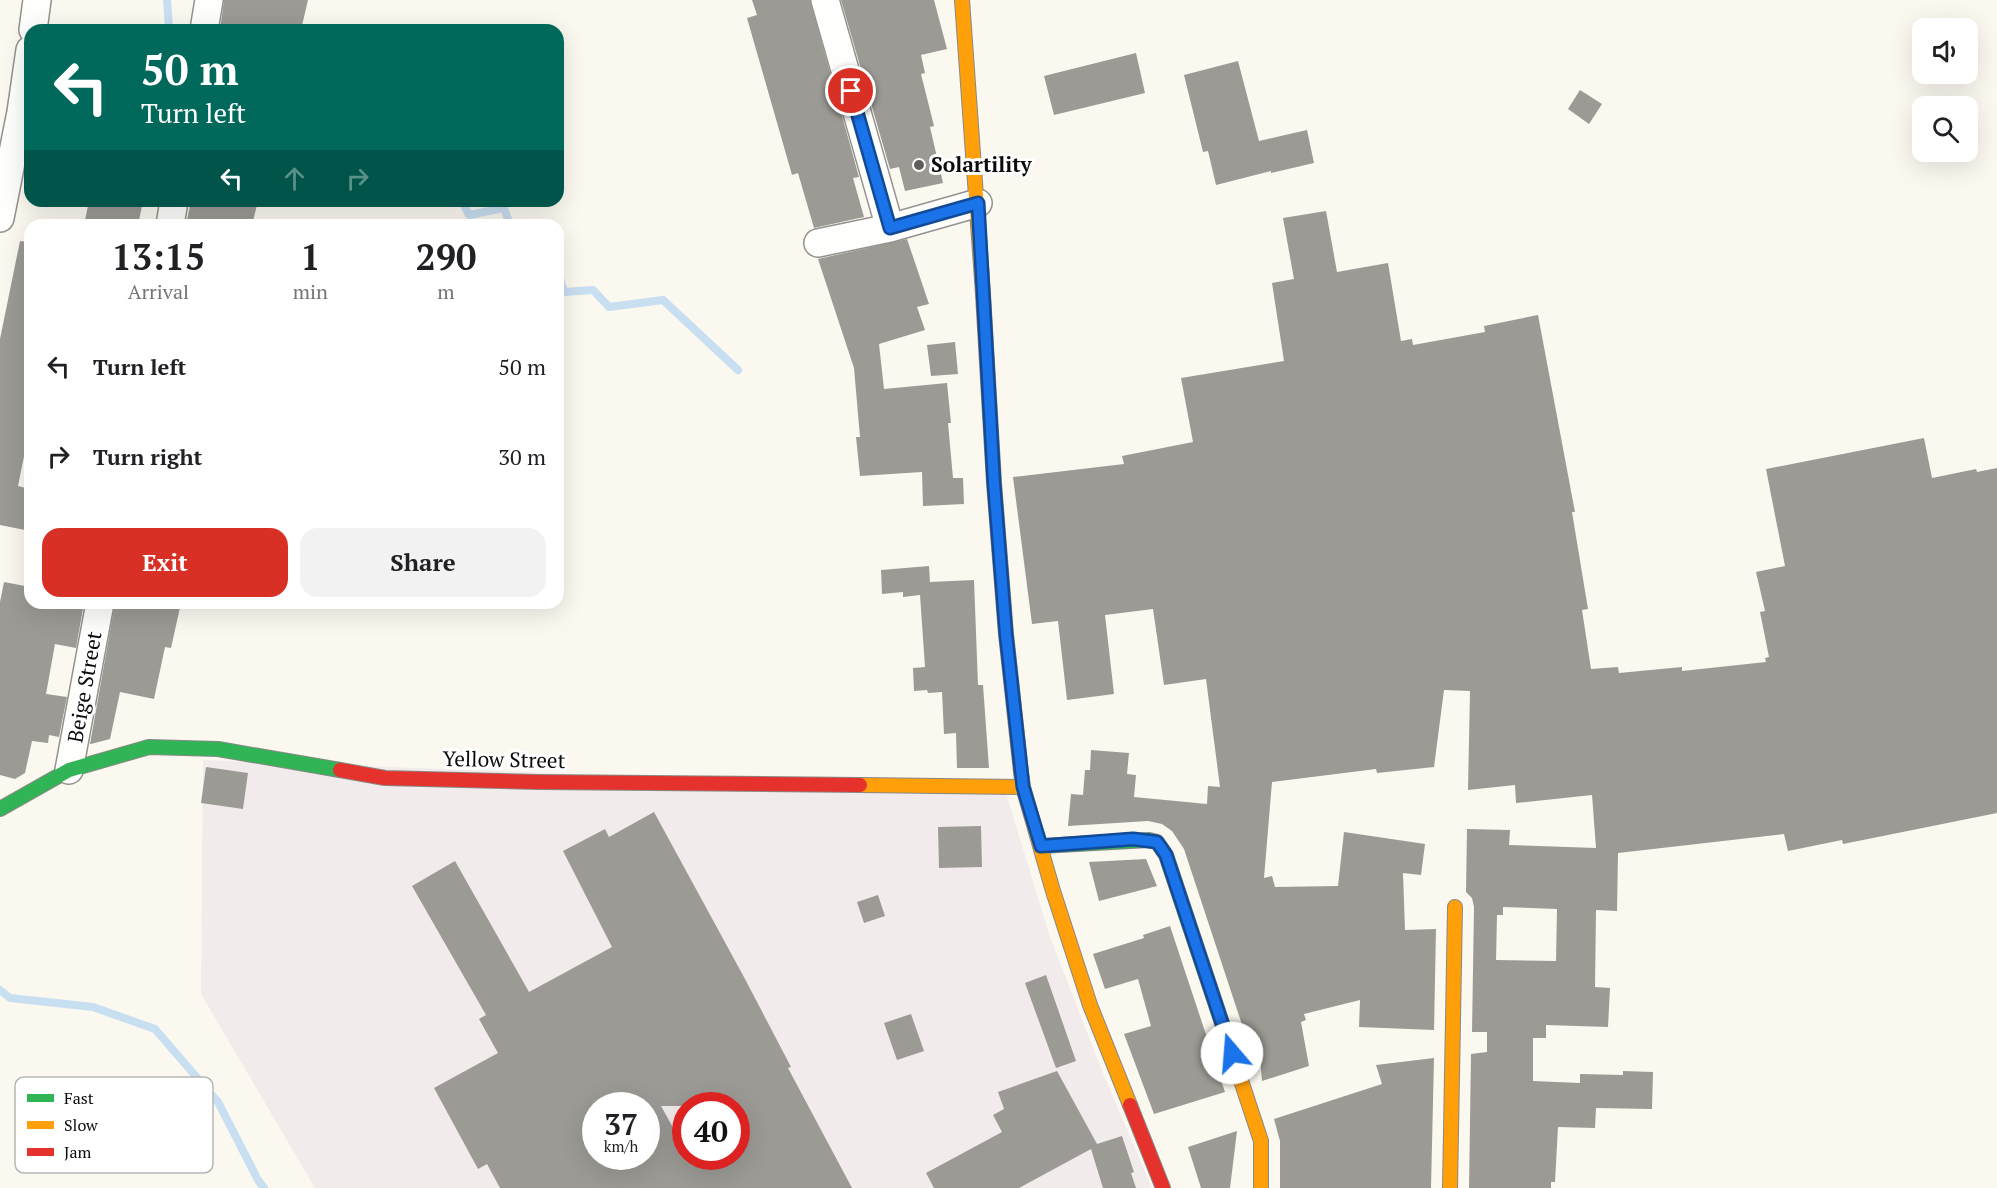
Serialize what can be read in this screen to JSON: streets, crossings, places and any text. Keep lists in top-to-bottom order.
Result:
{
  "streets": {
    "street": ["Beige Street", "Yellow Street"]
  },
  "crossings": [
    ["Beige Street", "Yellow Street"]
  ],
  "places": ["Solartility"],
  "legend": ["Fast", "Slow", "Jam"],
  "page": {
    "turn": ["50 m", "Turn left"],
    "eta": [
      "13:15",
      "Arrival",
      "1",
      "min",
      "290",
      "m"
    ],
    "list": [
      {
        "name": "Turn left",
        "value": "50 m"
      },
      {
        "name": "Turn right",
        "value": "30 m"
      }
    ],
    "buttons": ["Exit", "Share"],
    "speed": "37 km/h",
    "limit": "40"
  }
}
